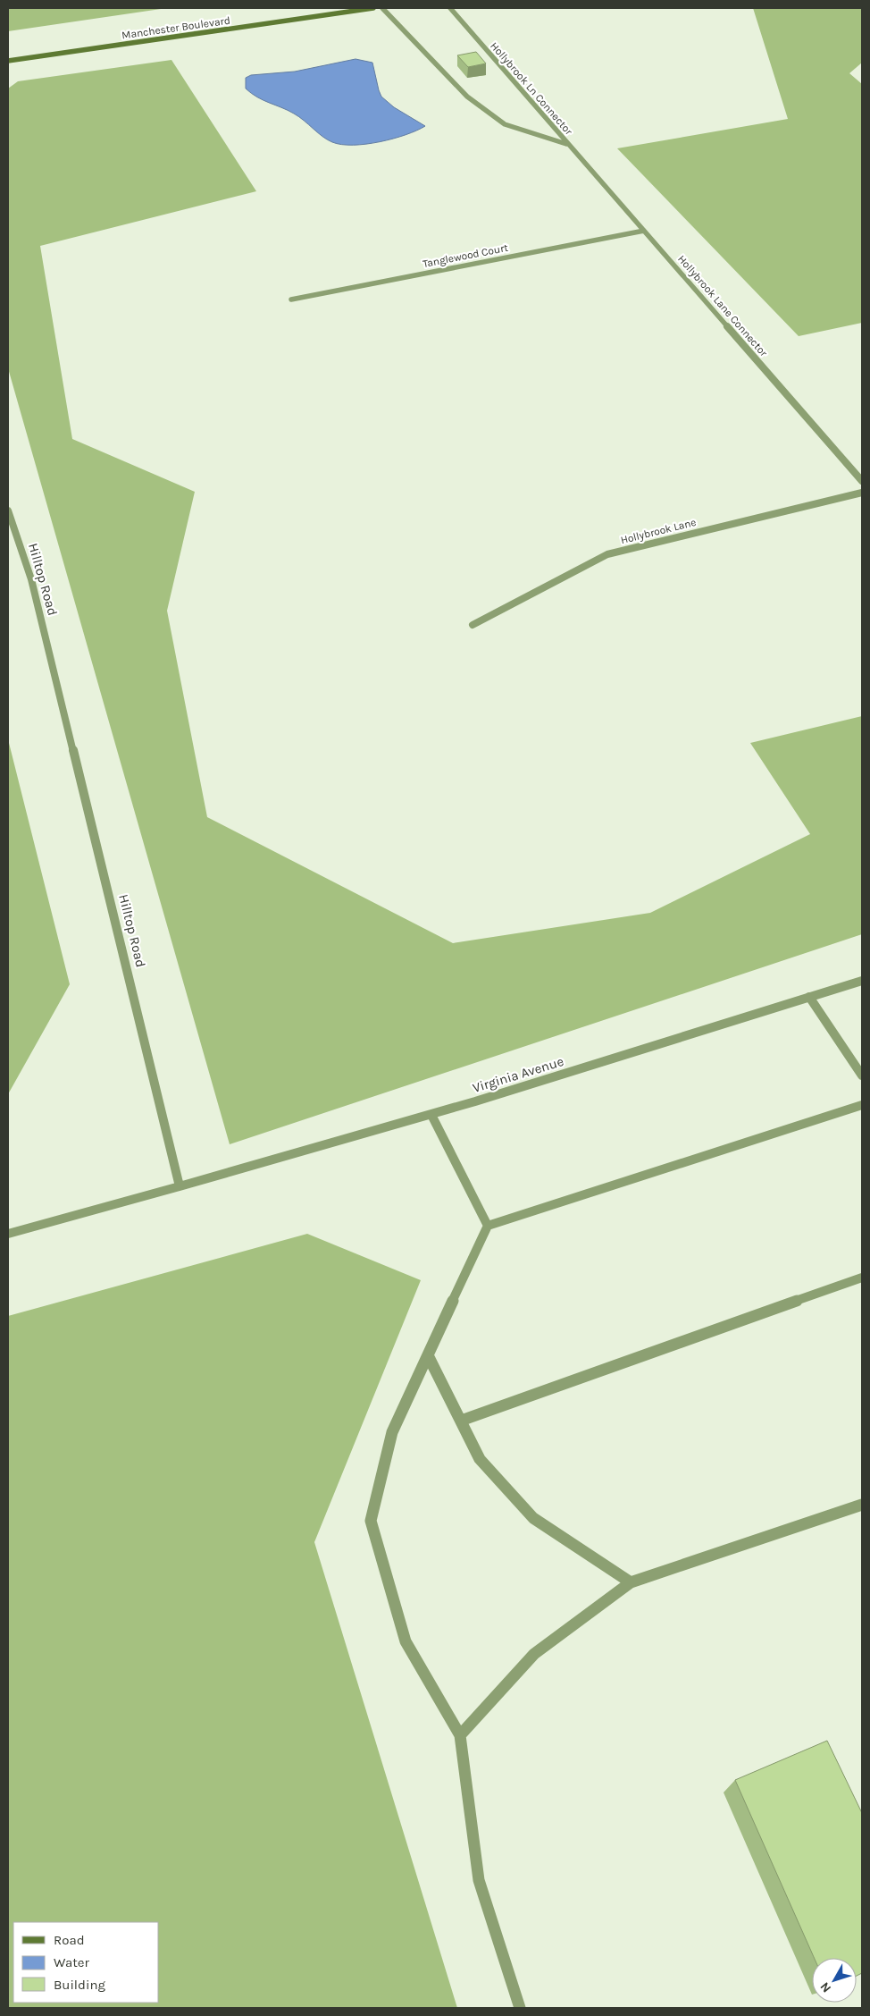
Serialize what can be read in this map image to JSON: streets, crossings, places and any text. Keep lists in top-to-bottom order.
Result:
{
  "streets": {
    "street": [
      "Manchester Boulevard",
      "Hollybrook Ln Connector",
      "Tanglewood Court",
      "Hollybrook Lane Connector",
      "Hollybrook Lane",
      "Hilltop Road",
      "Virginia Avenue"
    ]
  },
  "crossings": [
    ["Hollybrook Ln Connector", "Hollybrook Lane Connector"],
    ["Tanglewood Court", "Hollybrook Lane Connector"],
    ["Hilltop Road", "Virginia Avenue"]
  ],
  "legend": ["Road", "Water", "Building"],
  "north": "bottom left"
}
